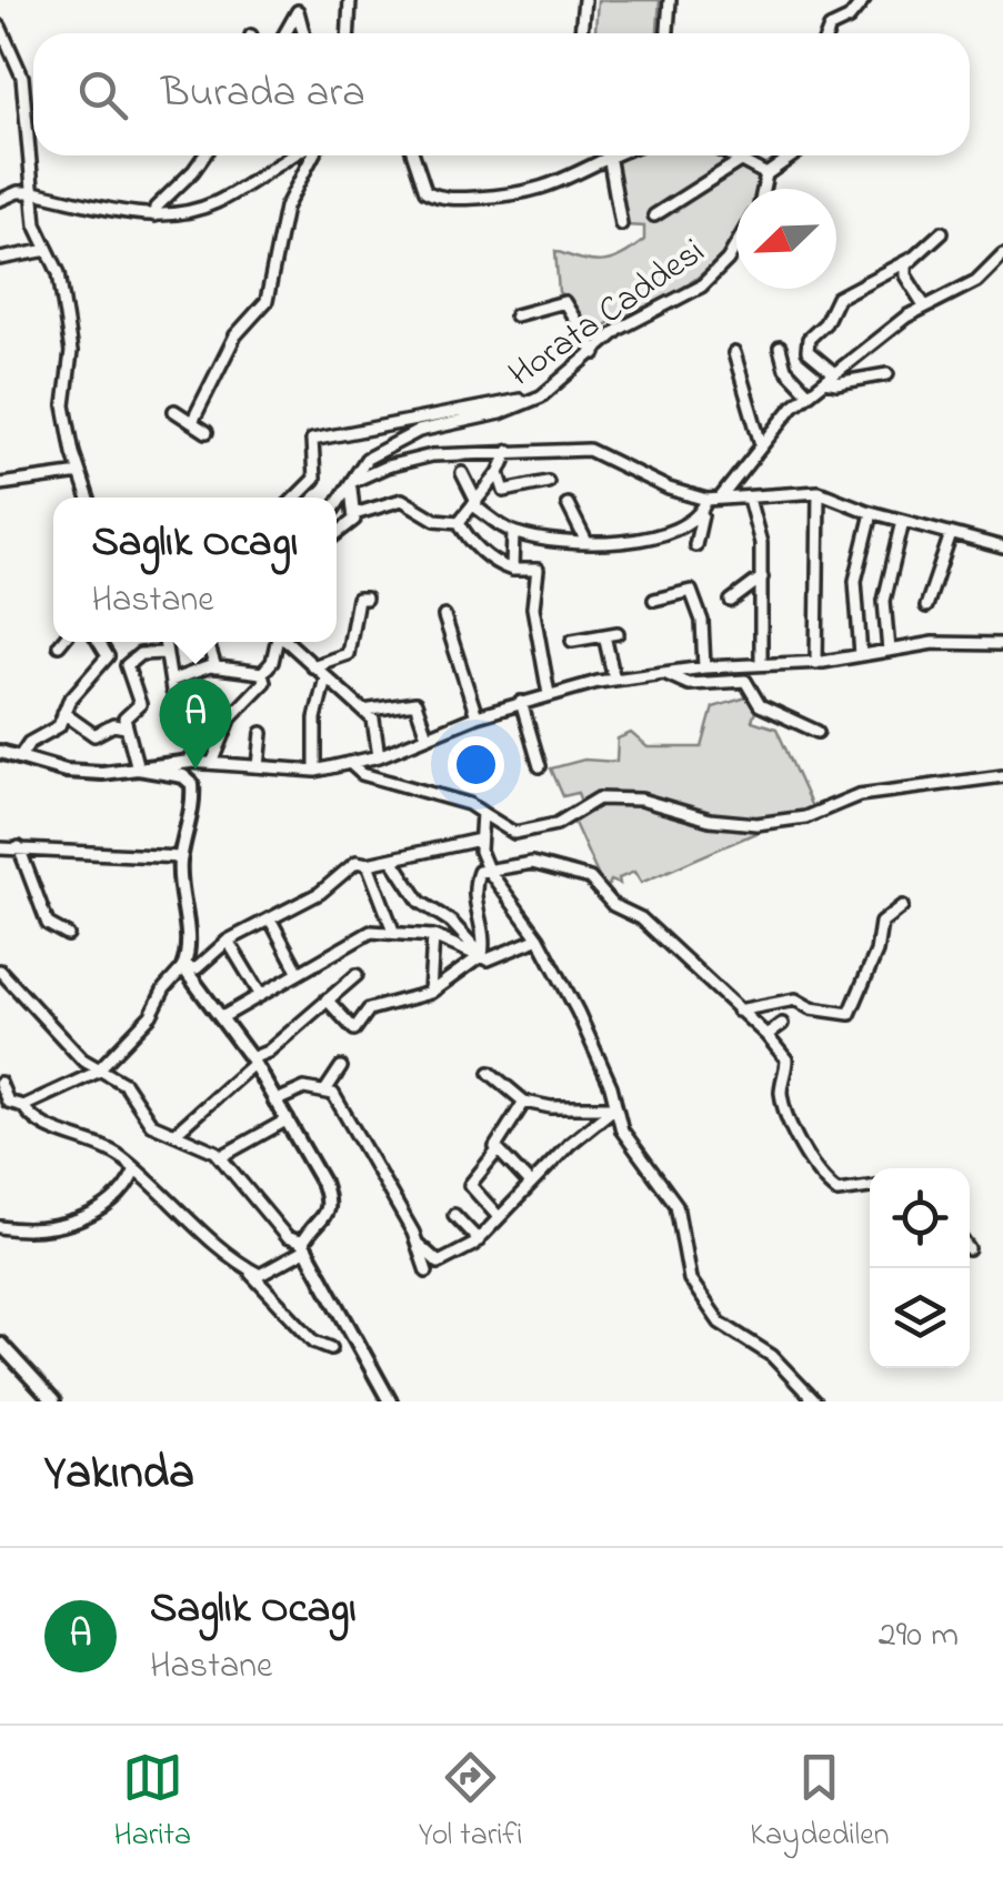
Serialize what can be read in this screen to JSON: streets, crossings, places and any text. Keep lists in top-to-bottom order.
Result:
{
  "streets": {
    "street": ["Horata Caddesi"]
  },
  "north": "bottom left",
  "page": {
    "search": "Burada ara",
    "popup": ["Saglık Ocagı", "Hastane"],
    "pins": "A",
    "heading": "Yakında",
    "list": [
      {
        "mark": "A",
        "name": "Saglık Ocagı",
        "note": "Hastane",
        "value": "290 m"
      }
    ],
    "nav": ["Harita", "Yol tarifi", "Kaydedilen"]
  }
}
